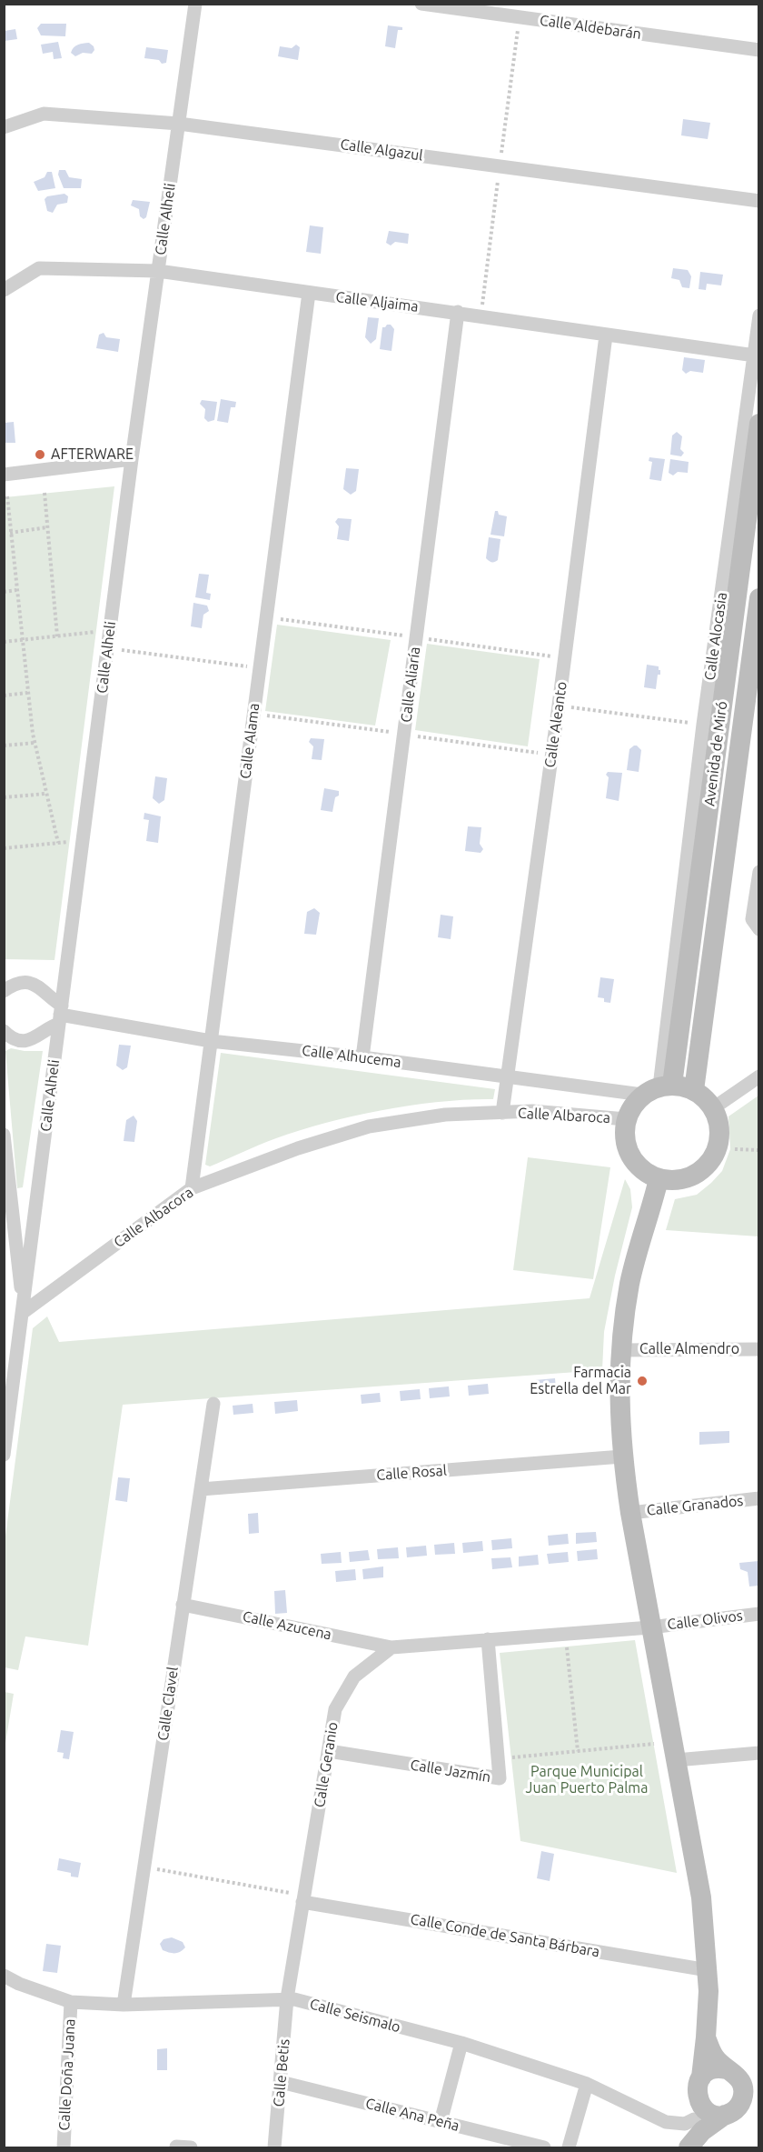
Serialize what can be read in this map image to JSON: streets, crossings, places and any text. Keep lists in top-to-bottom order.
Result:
{
  "streets": {
    "main road": ["Avenida de Miró"],
    "street": [
      "Calle Aldebarán",
      "Calle Algazul",
      "Calle Alheli",
      "Calle Aljaima",
      "Calle Alocasia",
      "Calle Aliaría",
      "Calle Aleanto",
      "Calle Alama",
      "Calle Alhucema",
      "Calle Albaroca",
      "Calle Albacora",
      "Calle Almendro",
      "Calle Rosal",
      "Calle Granados",
      "Calle Olivos",
      "Calle Azucena",
      "Calle Clavel",
      "Calle Geranio",
      "Calle Jazmín",
      "Calle Conde de Santa Bárbara",
      "Calle Seismalo",
      "Calle Betis",
      "Calle Doña Juana",
      "Calle Ana Peña"
    ]
  },
  "crossings": [
    ["Calle Algazul", "Calle Alheli"],
    ["Calle Alheli", "Calle Aljaima"],
    ["Calle Alheli", "Calle Alhucema"],
    ["Calle Alheli", "Calle Albacora"],
    ["Calle Aljaima", "Calle Alocasia"],
    ["Calle Aljaima", "Calle Aliaría"],
    ["Calle Aljaima", "Calle Aleanto"],
    ["Calle Aljaima", "Calle Alama"],
    ["Calle Alocasia", "Avenida de Miró"],
    ["Calle Alocasia", "Calle Alhucema"],
    ["Calle Alocasia", "Calle Albaroca"],
    ["Calle Aliaría", "Calle Alhucema"],
    ["Calle Aleanto", "Calle Alhucema"],
    ["Calle Aleanto", "Calle Albaroca"],
    ["Calle Aleanto", "Calle Albacora"],
    ["Calle Alama", "Calle Alhucema"],
    ["Calle Alama", "Calle Albacora"],
    ["Avenida de Miró", "Calle Alhucema"],
    ["Avenida de Miró", "Calle Albaroca"],
    ["Calle Alhucema", "Calle Albaroca"],
    ["Calle Albaroca", "Calle Albacora"],
    ["Calle Rosal", "Calle Clavel"],
    ["Calle Azucena", "Calle Clavel"],
    ["Calle Azucena", "Calle Geranio"],
    ["Calle Clavel", "Calle Seismalo"],
    ["Calle Geranio", "Calle Jazmín"],
    ["Calle Geranio", "Calle Conde de Santa Bárbara"],
    ["Calle Geranio", "Calle Seismalo"],
    ["Calle Geranio", "Calle Betis"],
    ["Calle Seismalo", "Calle Betis"],
    ["Calle Seismalo", "Calle Doña Juana"],
    ["Calle Betis", "Calle Ana Peña"]
  ],
  "parks": ["Parque Municipal Juan Puerto Palma"],
  "places": ["AFTERWARE", "Farmacia Estrella del Mar"]
}
